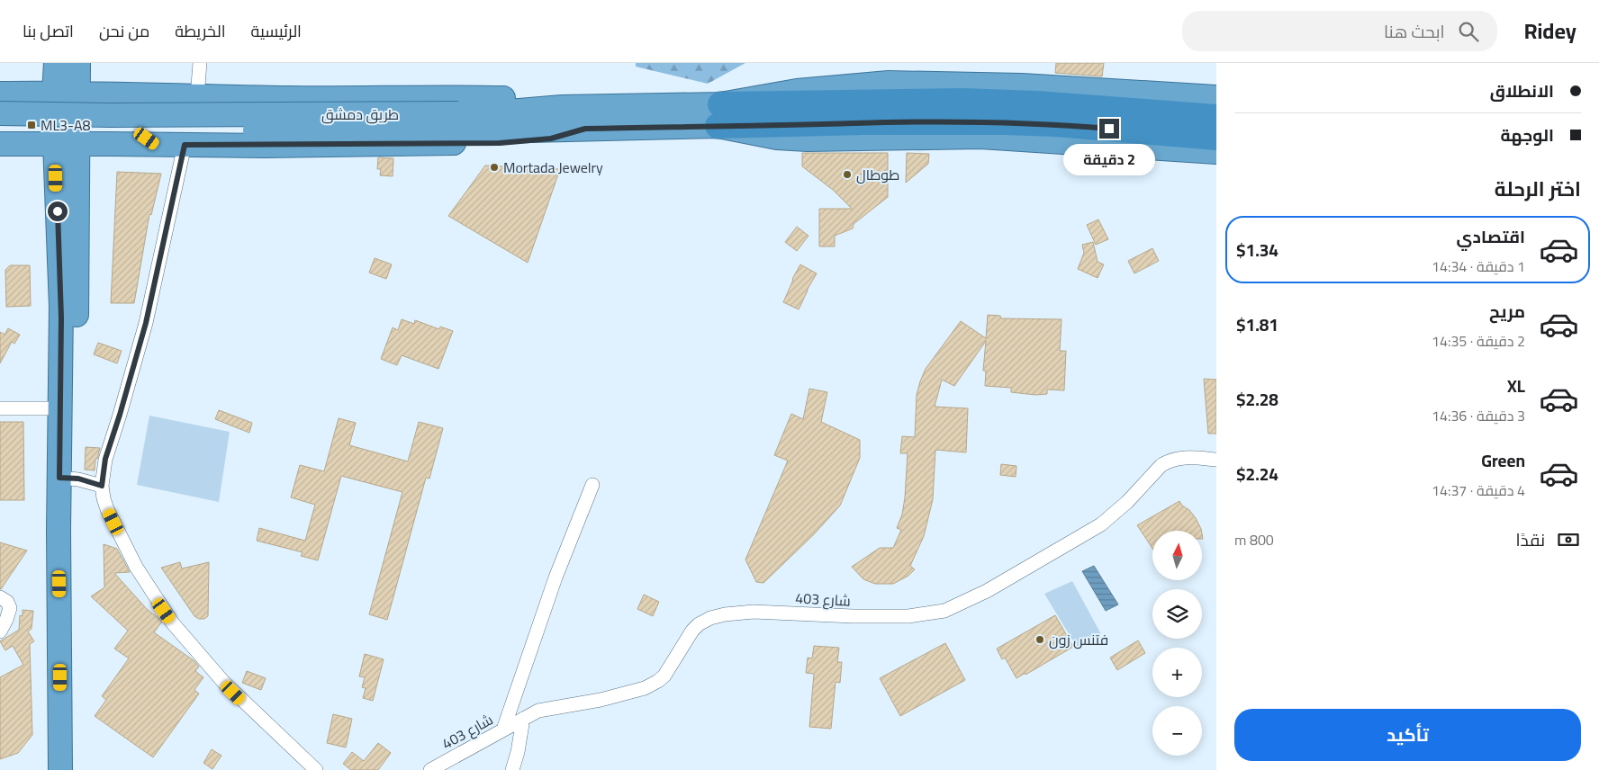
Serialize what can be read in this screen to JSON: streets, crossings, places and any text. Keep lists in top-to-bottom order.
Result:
{
  "streets": {
    "highway": ["طريق دمشق"],
    "street": ["شارع 403"]
  },
  "places": {
    "transit": ["ML3-A8"],
    "other": ["Mortada Jewelry", "طوطال", "فتنس زون"]
  },
  "north": "top",
  "page": {
    "header": "Ridey",
    "search": "ابحث هنا",
    "nav": [
      "الرئيسية",
      "الخريطة",
      "من نحن",
      "اتصل بنا"
    ],
    "banner": ["الانطلاق", "الوجهة"],
    "bubble": "2 دقيقة",
    "heading": "اختر الرحلة",
    "list": [
      {
        "name": "اقتصادي",
        "note": "1 دقيقة · 14:34",
        "value": "$1.34"
      },
      {
        "name": "مريح",
        "note": "2 دقيقة · 14:35",
        "value": "$1.81"
      },
      {
        "name": "XL",
        "note": "3 دقيقة · 14:36",
        "value": "$2.28"
      },
      {
        "name": "Green",
        "note": "4 دقيقة · 14:37",
        "value": "$2.24"
      }
    ],
    "pay": ["نقدًا", "800 m"],
    "map_buttons": ["+", "−"],
    "buttons": "تأكيد"
  }
}
